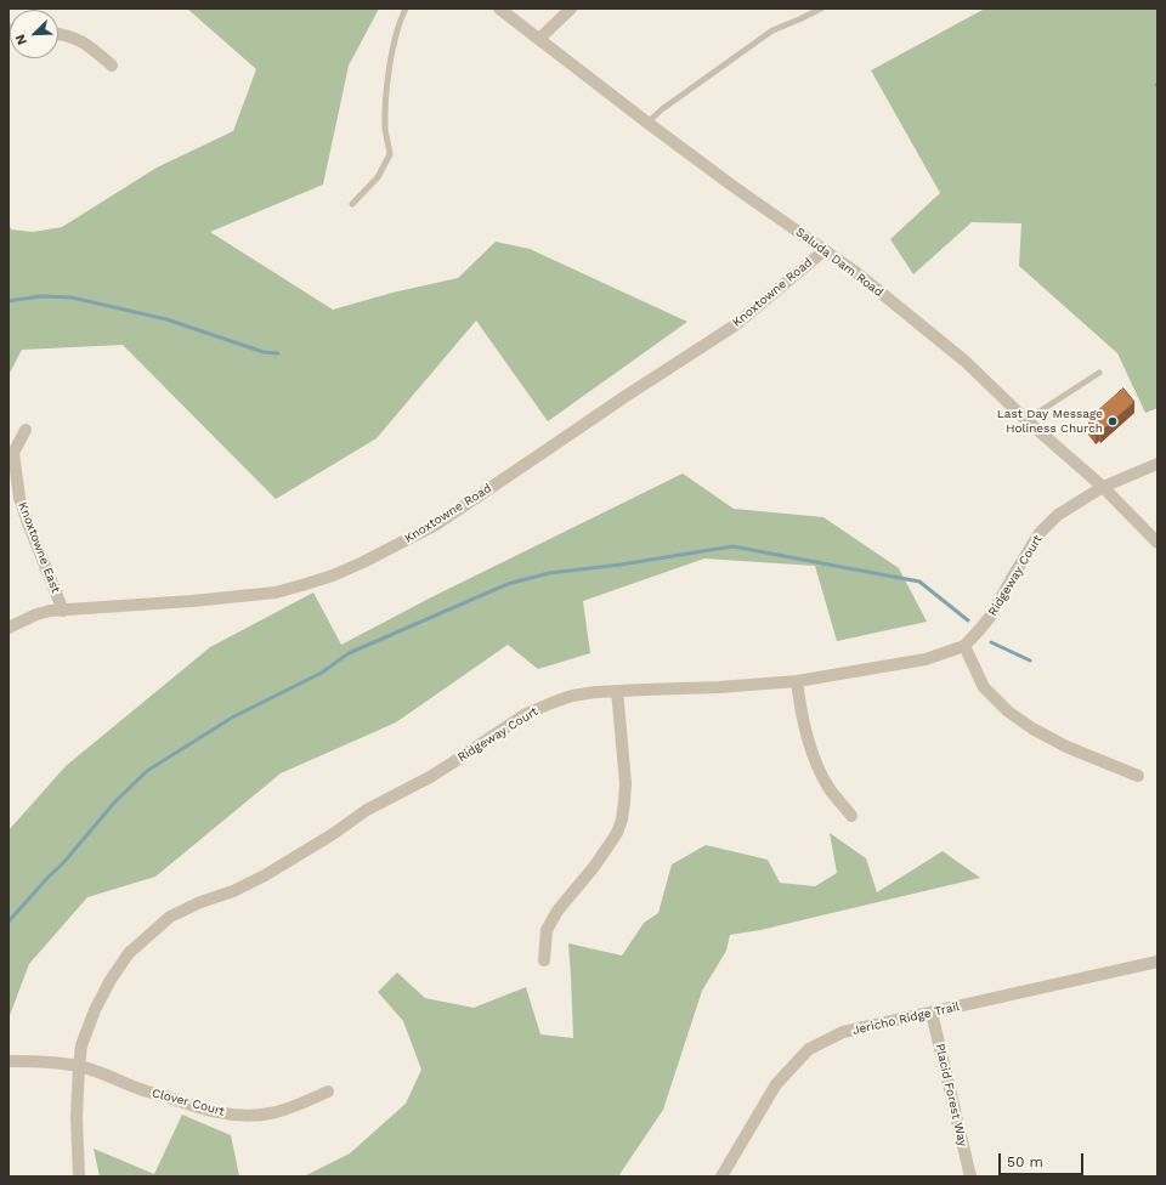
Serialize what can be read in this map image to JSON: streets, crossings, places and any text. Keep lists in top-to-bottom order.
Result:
{
  "streets": {
    "street": [
      "Saluda Dam Road",
      "Knoxtowne Road",
      "Knoxtowne East",
      "Ridgeway Court",
      "Jericho Ridge Trail",
      "Placid Forest Way",
      "Clover Court"
    ]
  },
  "crossings": [
    ["Saluda Dam Road", "Knoxtowne Road"],
    ["Saluda Dam Road", "Ridgeway Court"],
    ["Knoxtowne Road", "Knoxtowne East"],
    ["Ridgeway Court", "Clover Court"],
    ["Jericho Ridge Trail", "Placid Forest Way"]
  ],
  "places": ["Last Day Message Holiness Church"],
  "scale_bar": "50 m",
  "north": "bottom left"
}
